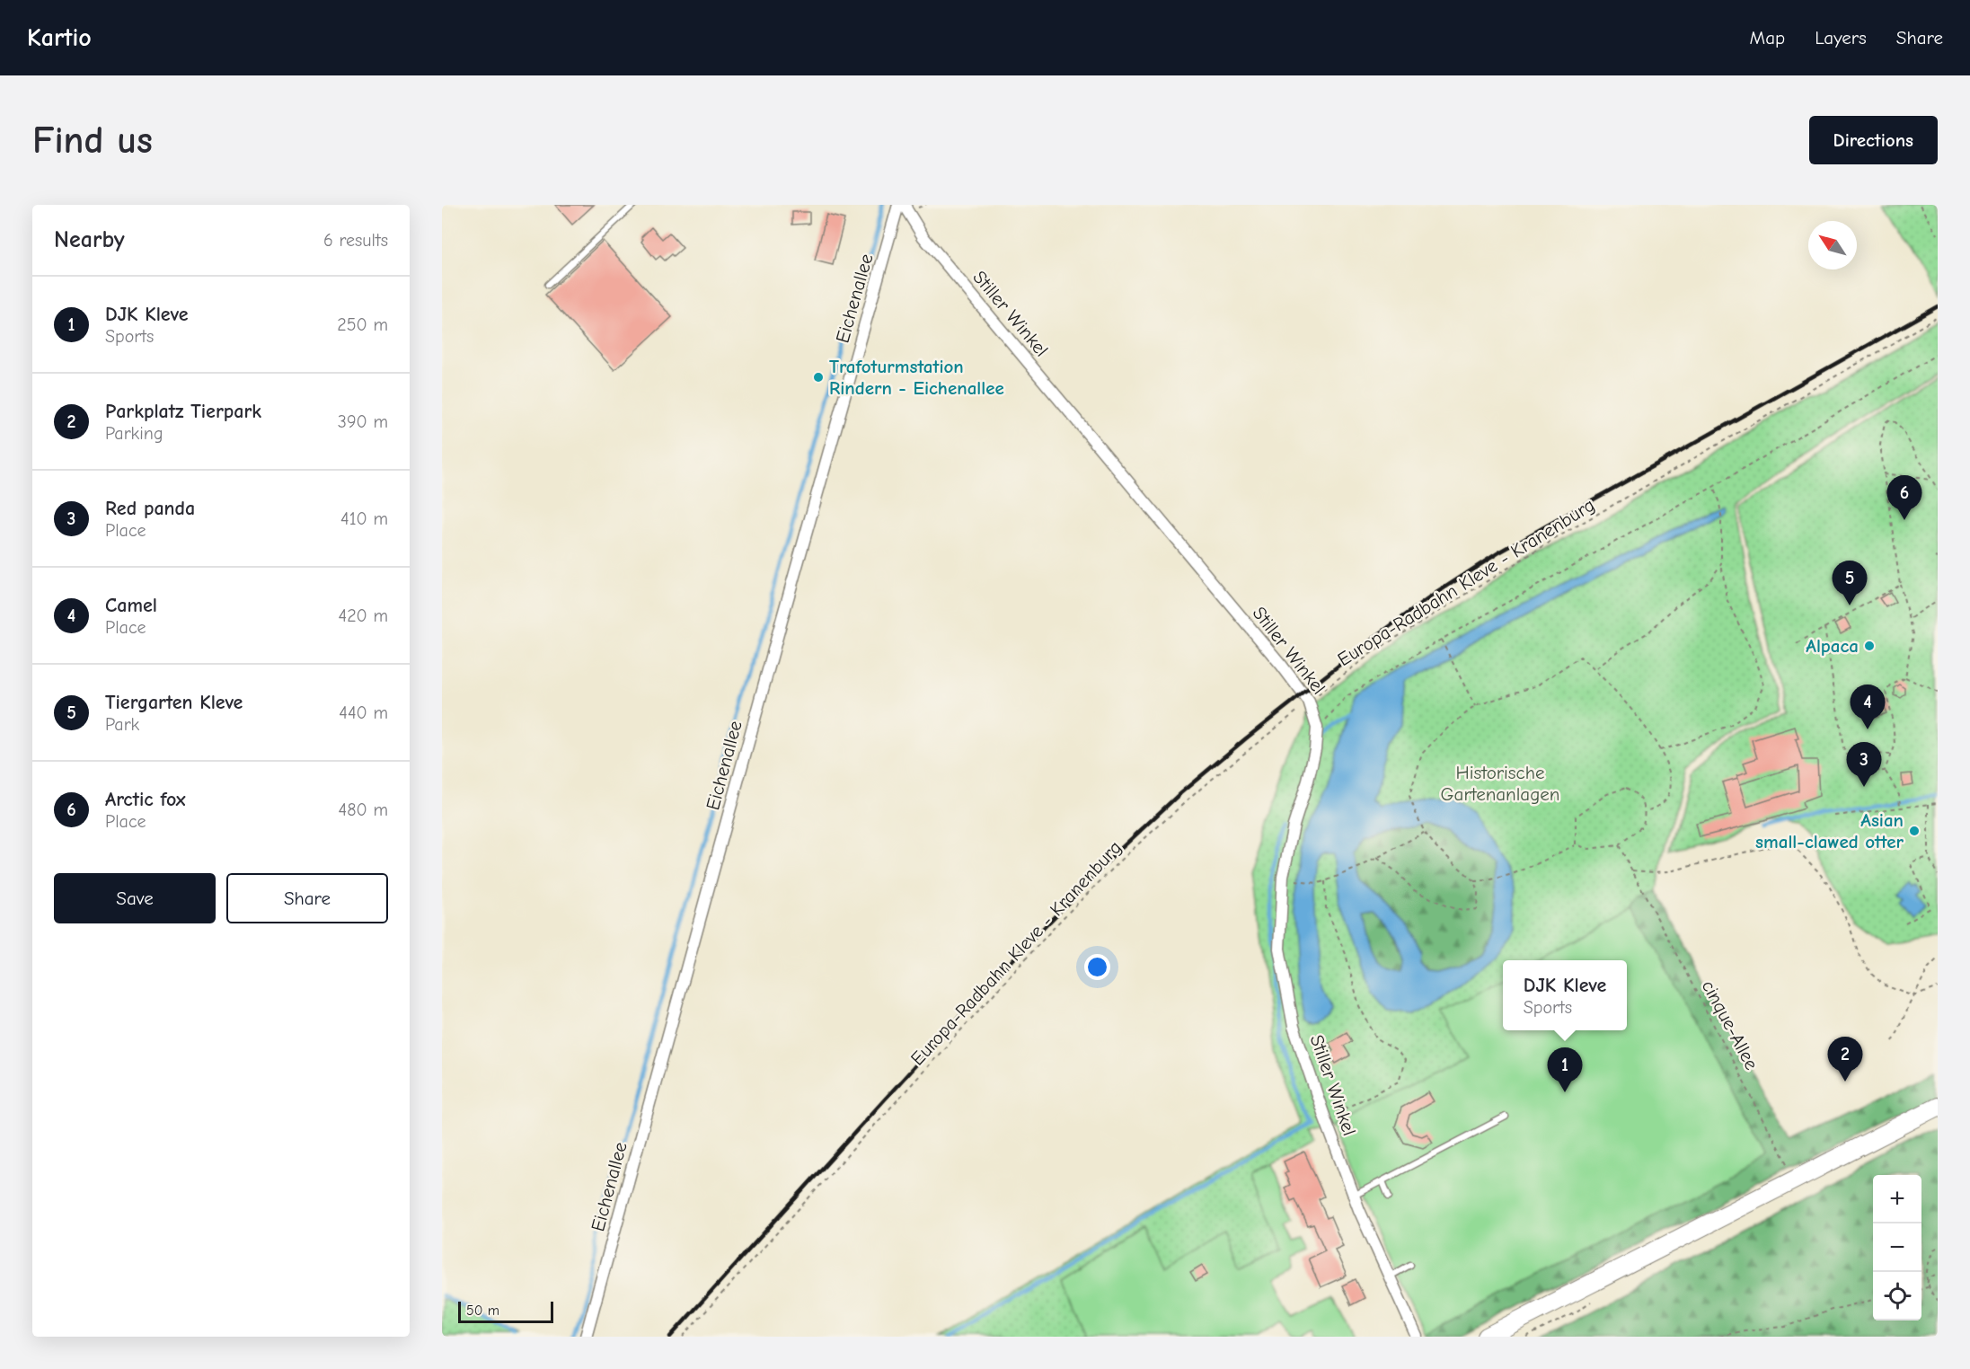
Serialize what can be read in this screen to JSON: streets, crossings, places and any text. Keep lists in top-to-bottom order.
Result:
{
  "streets": {
    "street": ["Eichenallee", "Stiller Winkel"],
    "path": ["Europa-Radbahn Kleve - Kranenburg", "cinque-Allee"]
  },
  "crossings": [
    ["Stiller Winkel", "Europa-Radbahn Kleve - Kranenburg"]
  ],
  "parks": ["Historische Gartenanlagen"],
  "places": ["Trafoturmstation Rindern - Eichenallee", "Alpaca", "Asian small-clawed otter"],
  "scale_bar": "50 m",
  "north": "top left",
  "page": {
    "header": "Kartio",
    "nav": ["Map", "Layers", "Share"],
    "buttons": [
      "Directions",
      ["Save", "Share"]
    ],
    "title": "Find us",
    "heading": ["Nearby", "6 results"],
    "list": [
      {
        "mark": "1",
        "name": "DJK Kleve",
        "note": "Sports",
        "value": "250 m"
      },
      {
        "mark": "2",
        "name": "Parkplatz Tierpark",
        "note": "Parking",
        "value": "390 m"
      },
      {
        "mark": "3",
        "name": "Red panda",
        "note": "Place",
        "value": "410 m"
      },
      {
        "mark": "4",
        "name": "Camel",
        "note": "Place",
        "value": "420 m"
      },
      {
        "mark": "5",
        "name": "Tiergarten Kleve",
        "note": "Park",
        "value": "440 m"
      },
      {
        "mark": "6",
        "name": "Arctic fox",
        "note": "Place",
        "value": "480 m"
      }
    ],
    "pins": [
      "6",
      "5",
      "4",
      "3",
      "2",
      "1"
    ],
    "popup": ["DJK Kleve", "Sports"],
    "map_buttons": ["+", "−"],
    "scale": "50 m"
  }
}
